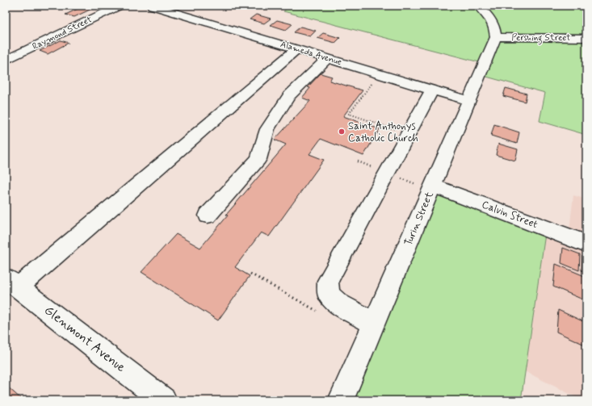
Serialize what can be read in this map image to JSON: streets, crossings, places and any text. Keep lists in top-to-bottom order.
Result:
{
  "streets": {
    "street": [
      "Raymond Street",
      "Pershing Street",
      "Alameda Avenue",
      "Calvin Street",
      "Turin Street",
      "Glenmont Avenue"
    ]
  },
  "crossings": [
    ["Pershing Street", "Turin Street"],
    ["Alameda Avenue", "Turin Street"],
    ["Calvin Street", "Turin Street"]
  ],
  "places": ["Saint Anthonys Catholic Church"]
}
